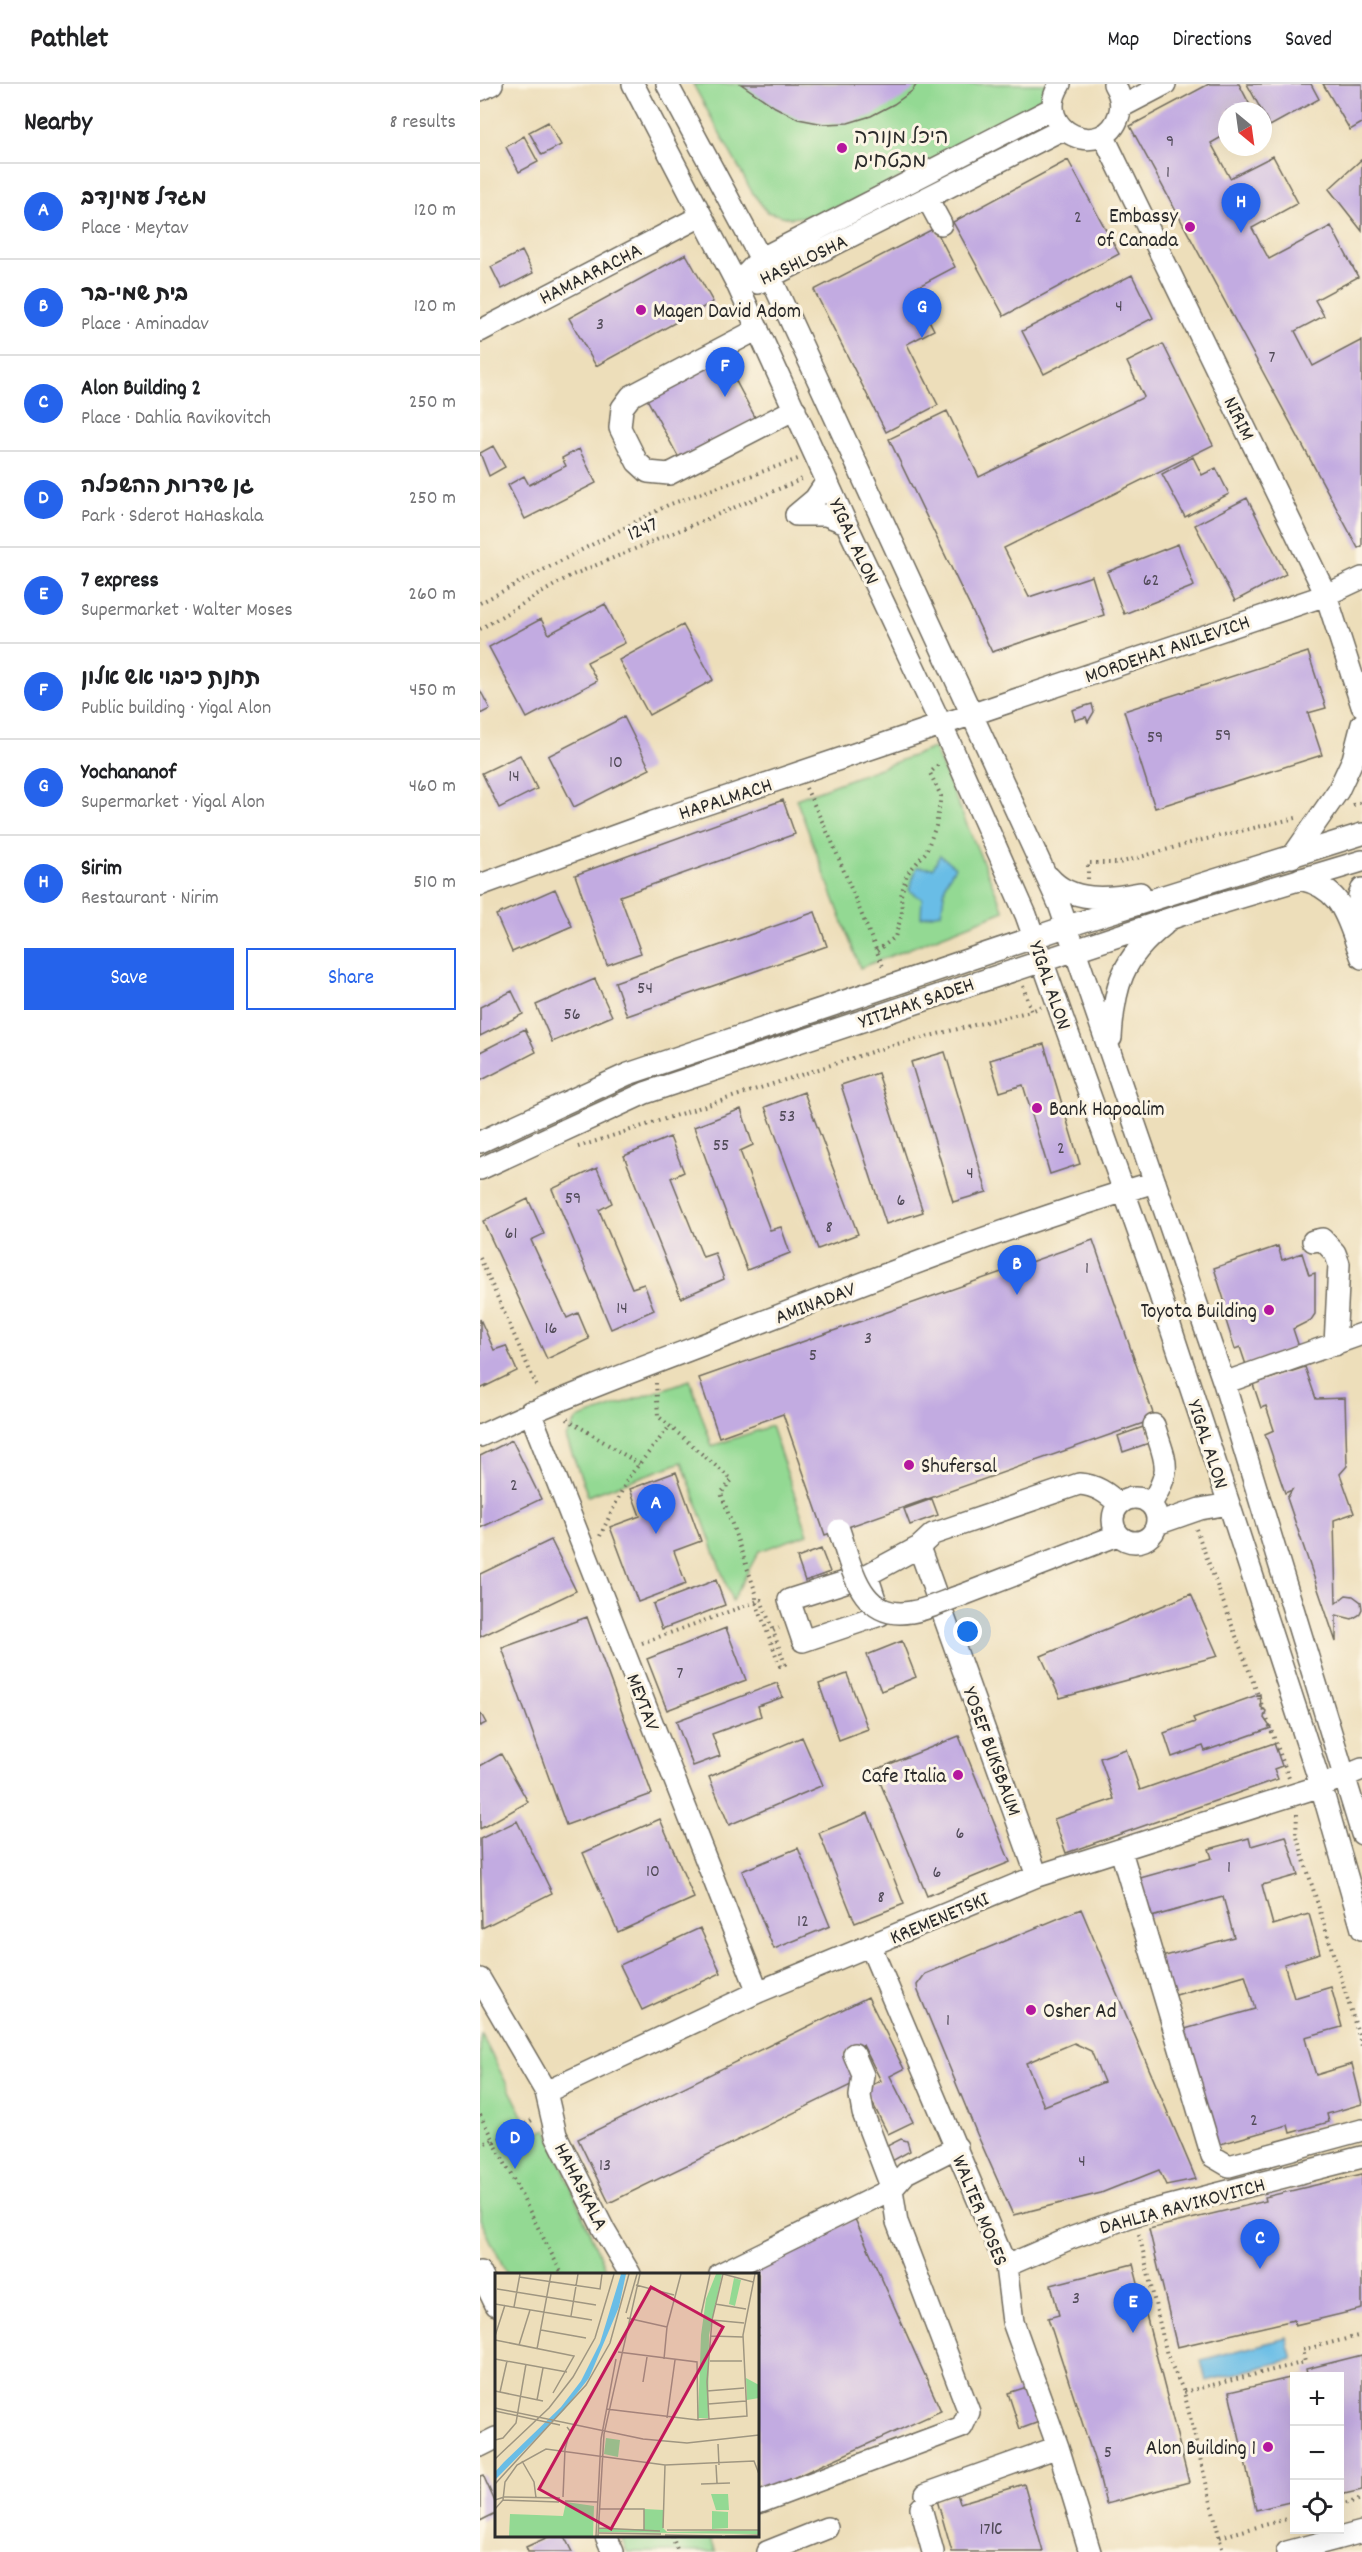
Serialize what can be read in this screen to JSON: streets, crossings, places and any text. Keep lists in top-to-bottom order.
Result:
{
  "streets": {
    "street": [
      "HASHLOSHA",
      "HAMAARACHA",
      "NIRIM",
      "YIGAL ALON",
      "MORDEHAI ANILEVICH",
      "HAPALMACH",
      "YITZHAK SADEH",
      "AMINADAV",
      "MEYTAV",
      "YOSEF BUKSBAUM",
      "KREMENETSKI",
      "HAHASKALA",
      "DAHLIA RAVIKOVITCH",
      "WALTER MOSES"
    ],
    "path": ["1247"]
  },
  "crossings": [
    ["HASHLOSHA", "YIGAL ALON"],
    ["HAMAARACHA", "YIGAL ALON"],
    ["NIRIM", "MORDEHAI ANILEVICH"],
    ["1247", "YIGAL ALON"],
    ["YIGAL ALON", "MORDEHAI ANILEVICH"],
    ["YIGAL ALON", "HAPALMACH"],
    ["YIGAL ALON", "YITZHAK SADEH"],
    ["YIGAL ALON", "AMINADAV"],
    ["YIGAL ALON", "KREMENETSKI"],
    ["MORDEHAI ANILEVICH", "HAPALMACH"],
    ["AMINADAV", "MEYTAV"],
    ["MEYTAV", "KREMENETSKI"],
    ["YOSEF BUKSBAUM", "KREMENETSKI"],
    ["KREMENETSKI", "HAHASKALA"],
    ["KREMENETSKI", "WALTER MOSES"],
    ["DAHLIA RAVIKOVITCH", "WALTER MOSES"]
  ],
  "places": [
    "היכל מנורה מבטחים",
    "Embassy of Canada",
    "Magen David Adom",
    "Bank Hapoalim",
    "Toyota Building",
    "Shufersal",
    "Cafe Italia",
    "Osher Ad",
    "Alon Building 1"
  ],
  "house_numbers": [
    "9",
    "1",
    "2",
    "4",
    "3",
    "7",
    "62",
    "59",
    "59",
    "10",
    "14",
    "54",
    "56",
    "53",
    "55",
    "2",
    "4",
    "59",
    "6",
    "8",
    "61",
    "1",
    "14",
    "16",
    "3",
    "5",
    "2",
    "7",
    "6",
    "1",
    "10",
    "6",
    "8",
    "12",
    "1",
    "2",
    "4",
    "13",
    "3",
    "5",
    "17א"
  ],
  "north": "bottom right",
  "page": {
    "header": "Pathlet",
    "nav": ["Map", "Directions", "Saved"],
    "heading": ["Nearby", "8 results"],
    "list": [
      {
        "mark": "A",
        "name": "מגדל עמינדב",
        "note": "Place · Meytav",
        "value": "120 m"
      },
      {
        "mark": "B",
        "name": "בית שמי-בר",
        "note": "Place · Aminadav",
        "value": "120 m"
      },
      {
        "mark": "C",
        "name": "Alon Building 2",
        "note": "Place · Dahlia Ravikovitch",
        "value": "250 m"
      },
      {
        "mark": "D",
        "name": "גן שדרות ההשכלה",
        "note": "Park · Sderot HaHaskala",
        "value": "250 m"
      },
      {
        "mark": "E",
        "name": "7 express",
        "note": "Supermarket · Walter Moses",
        "value": "260 m"
      },
      {
        "mark": "F",
        "name": "תחנת כיבוי אש אלון",
        "note": "Public building · Yigal Alon",
        "value": "450 m"
      },
      {
        "mark": "G",
        "name": "Yochananof",
        "note": "Supermarket · Yigal Alon",
        "value": "460 m"
      },
      {
        "mark": "H",
        "name": "Sirim",
        "note": "Restaurant · Nirim",
        "value": "510 m"
      }
    ],
    "pins": [
      "H",
      "G",
      "F",
      "B",
      "A",
      "D",
      "C",
      "E"
    ],
    "buttons": ["Save", "Share"],
    "map_buttons": ["+", "−"]
  }
}
